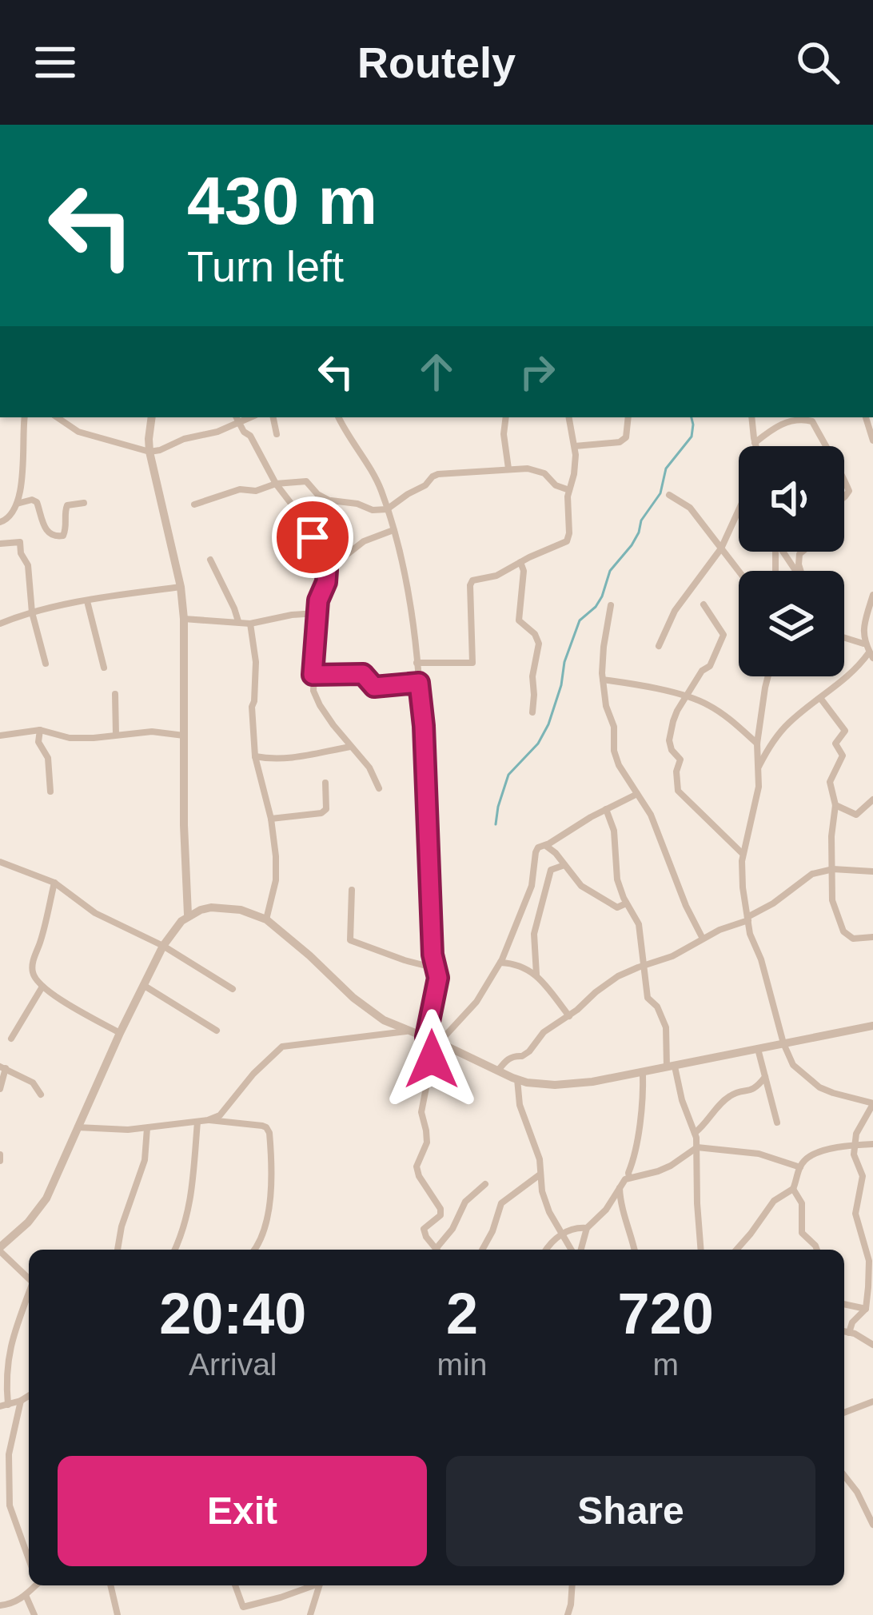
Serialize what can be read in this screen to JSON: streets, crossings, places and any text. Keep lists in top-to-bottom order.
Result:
{
  "page": {
    "header": "Routely",
    "turn": ["430 m", "Turn left"],
    "eta": [
      "20:40",
      "Arrival",
      "2",
      "min",
      "720",
      "m"
    ],
    "buttons": ["Exit", "Share"]
  }
}
